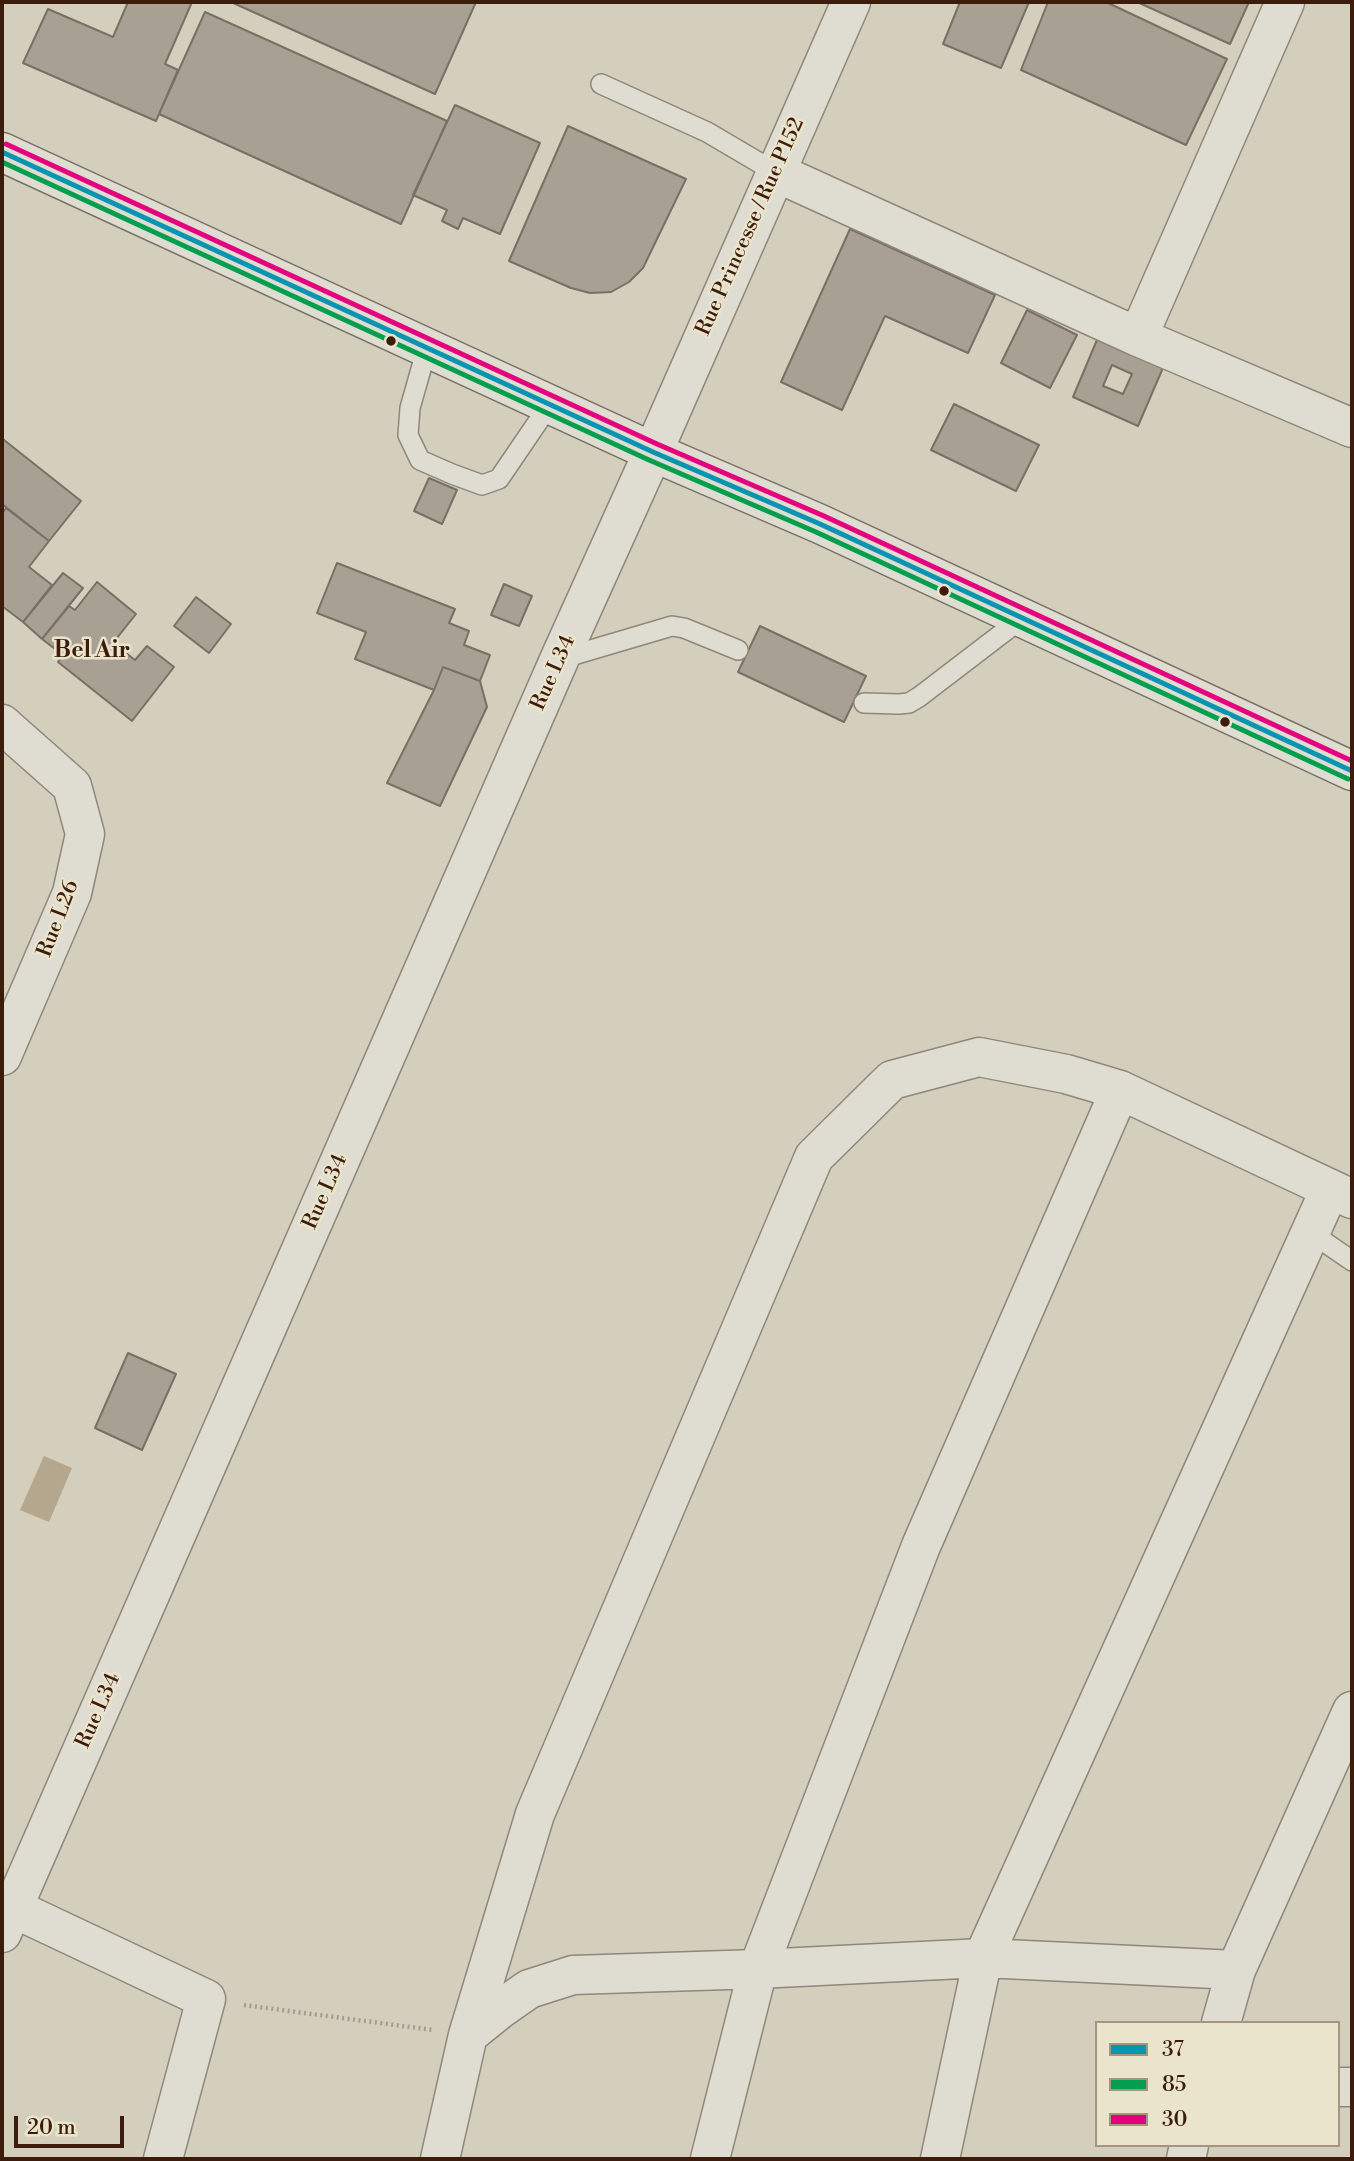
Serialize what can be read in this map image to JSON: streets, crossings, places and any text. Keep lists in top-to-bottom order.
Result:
{
  "streets": {
    "street": ["Rue Princesse / Rue P152", "Rue L34", "Rue L26"]
  },
  "crossings": [
    ["Rue Princesse / Rue P152", "Rue L34"]
  ],
  "districts": ["Bel Air"],
  "lines": ["transit line 30", "transit line 37", "transit line 85"],
  "legend": ["37", "85", "30"],
  "scale_bar": "20 m"
}
